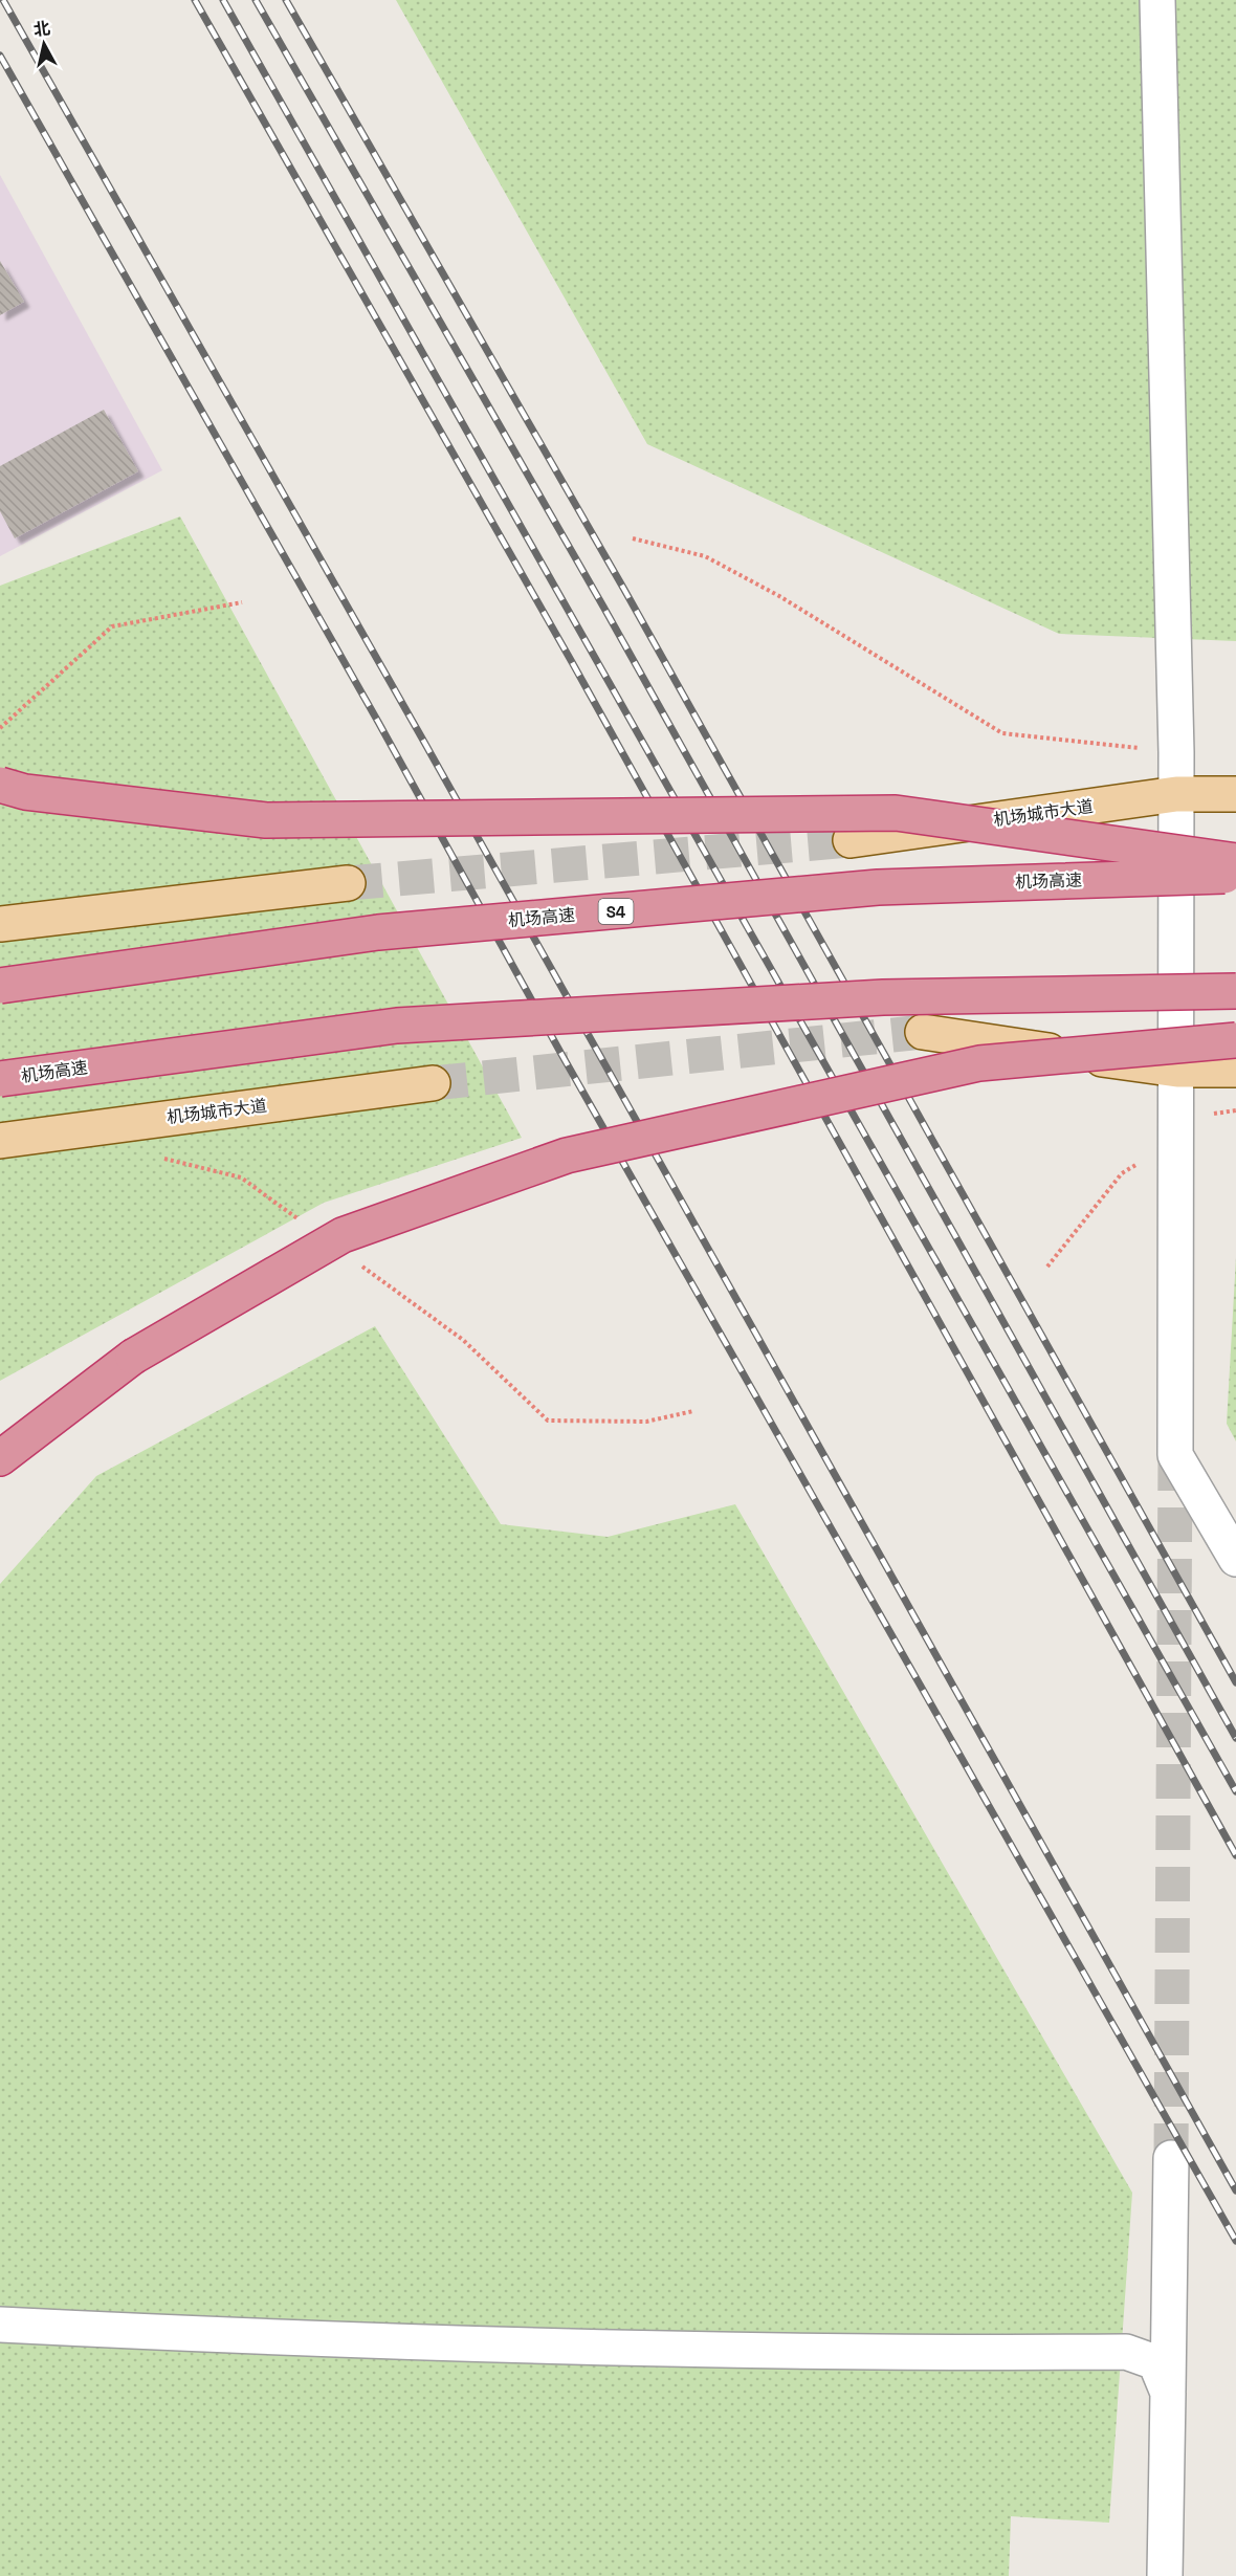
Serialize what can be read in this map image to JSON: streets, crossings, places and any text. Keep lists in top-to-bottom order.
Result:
{
  "streets": {
    "highway": ["机场高速", "S4"],
    "main road": ["机场城市大道"]
  },
  "north": "top"
}
